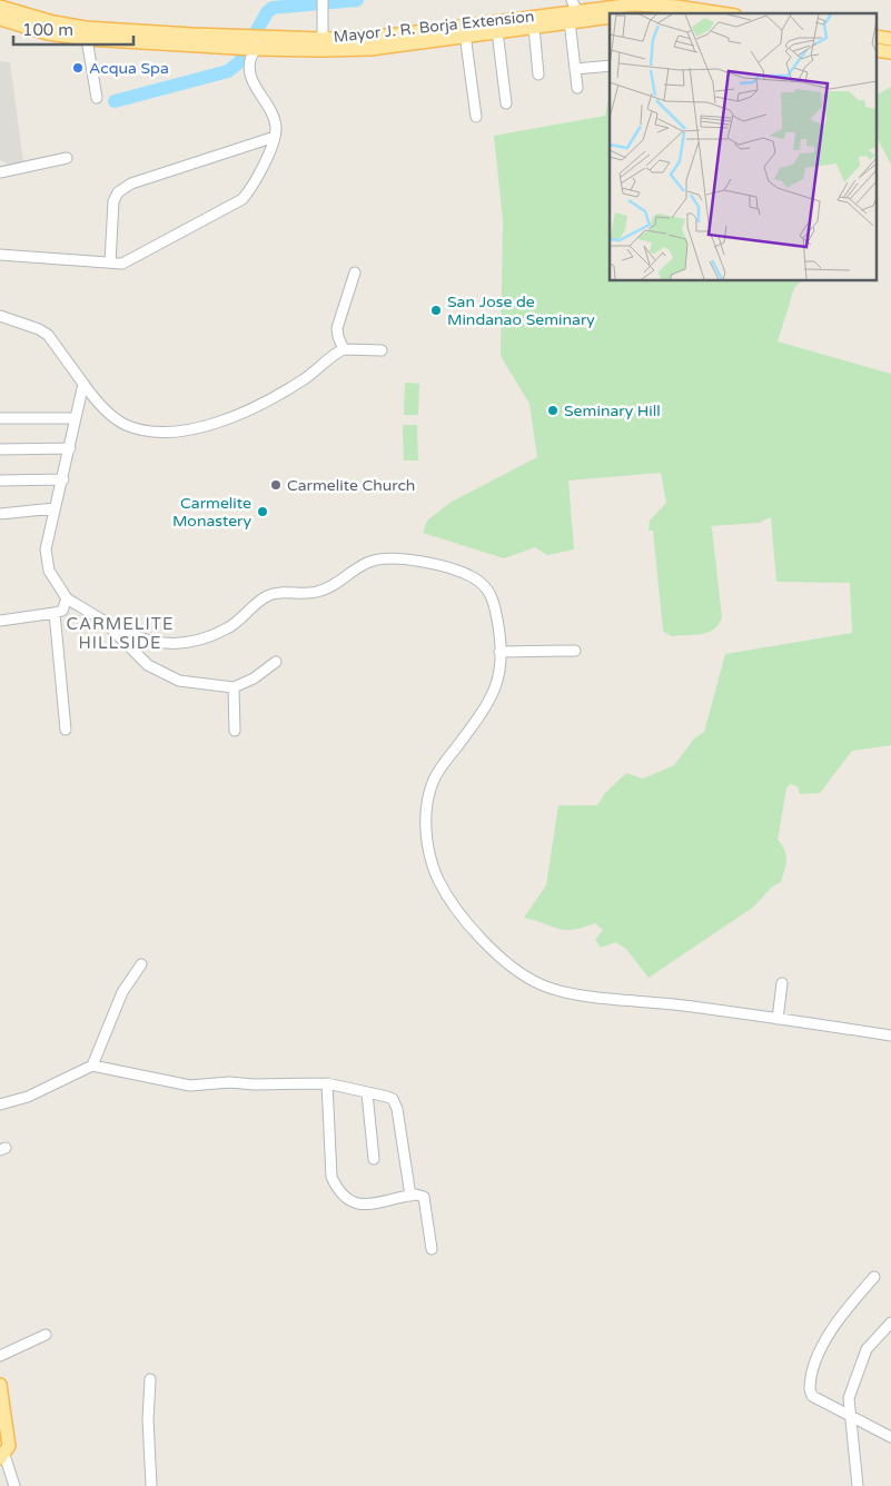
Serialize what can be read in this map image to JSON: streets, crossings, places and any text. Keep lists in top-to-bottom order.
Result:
{
  "streets": {
    "main road": ["Mayor J. R. Borja Extension"]
  },
  "districts": ["CARMELITE HILLSIDE"],
  "places": [
    "Acqua Spa",
    "San Jose de Mindanao Seminary",
    "Seminary Hill",
    "Carmelite Church",
    "Carmelite Monastery"
  ],
  "scale_bar": "100 m"
}
